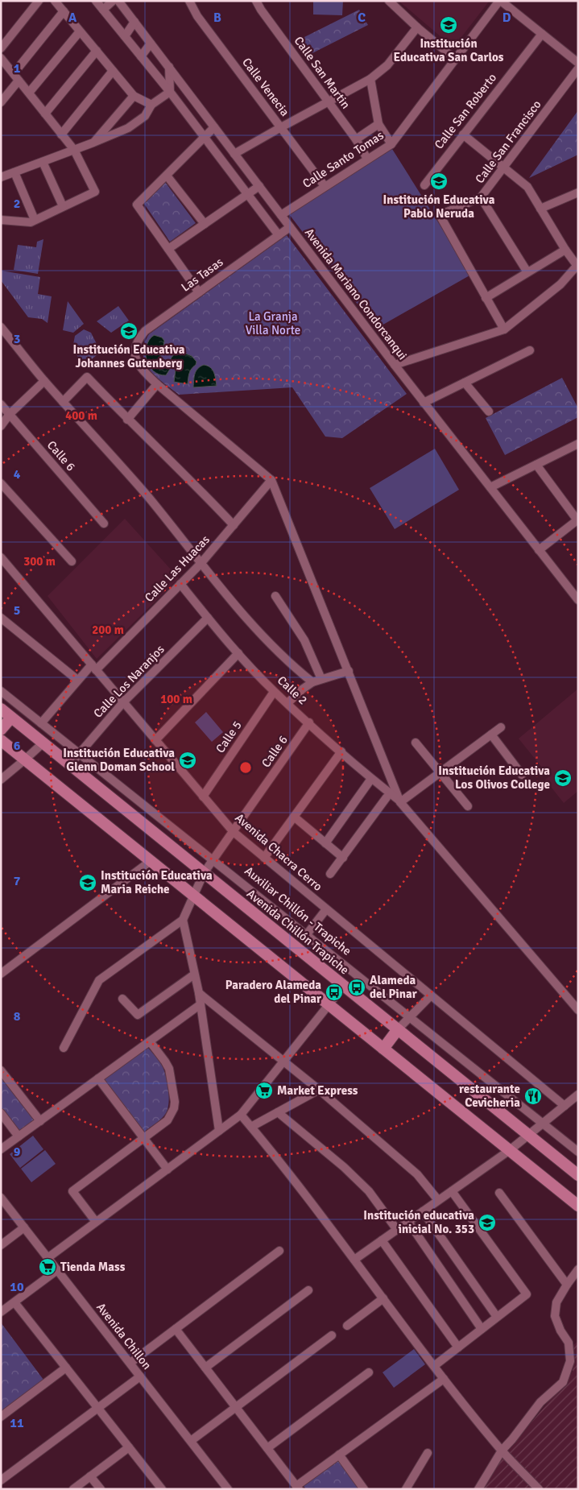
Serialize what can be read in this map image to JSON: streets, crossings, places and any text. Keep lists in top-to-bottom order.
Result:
{
  "streets": {
    "main road": ["Avenida Chillón Trapiche"],
    "street": [
      "Calle San Martin",
      "Calle Venecia",
      "Calle San Roberto",
      "Calle San Francisco",
      "Calle Santo Tomas",
      "Las Tasas",
      "Avenida Mariano Condorcanqui",
      "Calle 6",
      "Calle Las Huacas",
      "Calle Los Naranjos",
      "Calle 2",
      "Calle 5",
      "Avenida Chacra Cerro",
      "Auxiliar Chillón - Trapiche",
      "Avenida Chillon"
    ]
  },
  "crossings": [
    ["Calle San Martin", "Calle Santo Tomas"],
    ["Calle Venecia", "Calle Santo Tomas"],
    ["Calle Santo Tomas", "Avenida Mariano Condorcanqui"],
    ["Las Tasas", "Avenida Mariano Condorcanqui"],
    ["Calle 6", "Calle 2"],
    ["Calle 6", "Avenida Chacra Cerro"],
    ["Calle 6", "Auxiliar Chillón - Trapiche"],
    ["Calle 6", "Avenida Chillón Trapiche"],
    ["Calle Las Huacas", "Calle 2"],
    ["Calle Las Huacas", "Avenida Chacra Cerro"],
    ["Calle Las Huacas", "Auxiliar Chillón - Trapiche"],
    ["Calle Los Naranjos", "Calle 2"],
    ["Calle Los Naranjos", "Avenida Chacra Cerro"],
    ["Calle Los Naranjos", "Auxiliar Chillón - Trapiche"],
    ["Calle Los Naranjos", "Avenida Chillón Trapiche"],
    ["Calle 2", "Calle 5"],
    ["Calle 5", "Avenida Chacra Cerro"]
  ],
  "parks": ["La Granja Villa Norte"],
  "places": {
    "school or university": [
      "Institución Educativa San Carlos",
      "Institución Educativa Pablo Neruda",
      "Institución Educativa Johannes Gutenberg",
      "Institución Educativa Glenn Doman School",
      "Institución Educativa Los Olivos College",
      "Institución Educativa Maria Reiche",
      "Institución educativa inicial No. 353"
    ],
    "bus stop": ["Alameda del Pinar", "Paradero Alameda del Pinar"],
    "supermarket": ["Market Express", "Tienda Mass"],
    "restaurant": ["restaurante Cevicheria"]
  },
  "grid": {
    "columns": [
      "A",
      "B",
      "C",
      "D"
    ],
    "rows": [
      "1",
      "2",
      "3",
      "4",
      "5",
      "6",
      "7",
      "8",
      "9",
      "10",
      "11"
    ]
  },
  "rings": [
    "400 m",
    "300 m",
    "200 m",
    "100 m"
  ]
}
